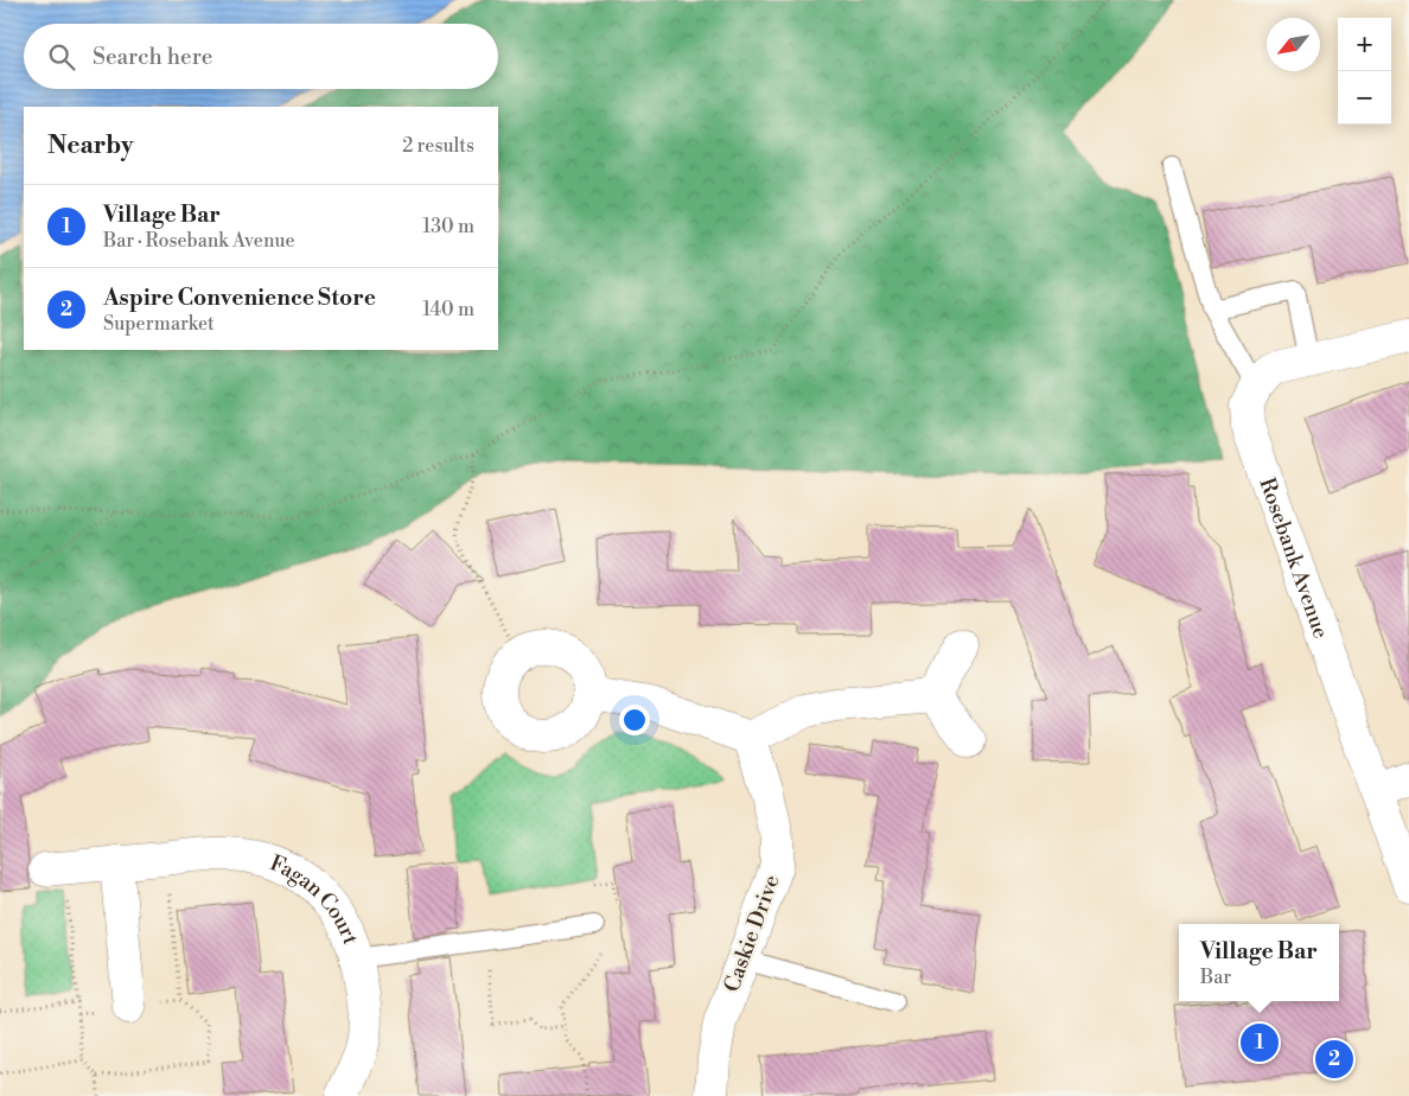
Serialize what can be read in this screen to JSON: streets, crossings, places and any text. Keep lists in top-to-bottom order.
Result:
{
  "streets": {
    "street": ["Rosebank Avenue", "Fagan Court", "Caskie Drive"]
  },
  "north": "bottom left",
  "page": {
    "map_buttons": ["+", "−"],
    "search": "Search here",
    "heading": ["Nearby", "2 results"],
    "list": [
      {
        "mark": "1",
        "name": "Village Bar",
        "note": "Bar · Rosebank Avenue",
        "value": "130 m"
      },
      {
        "mark": "2",
        "name": "Aspire Convenience Store",
        "note": "Supermarket",
        "value": "140 m"
      }
    ],
    "popup": ["Village Bar", "Bar"],
    "pins": ["1", "2"]
  }
}
